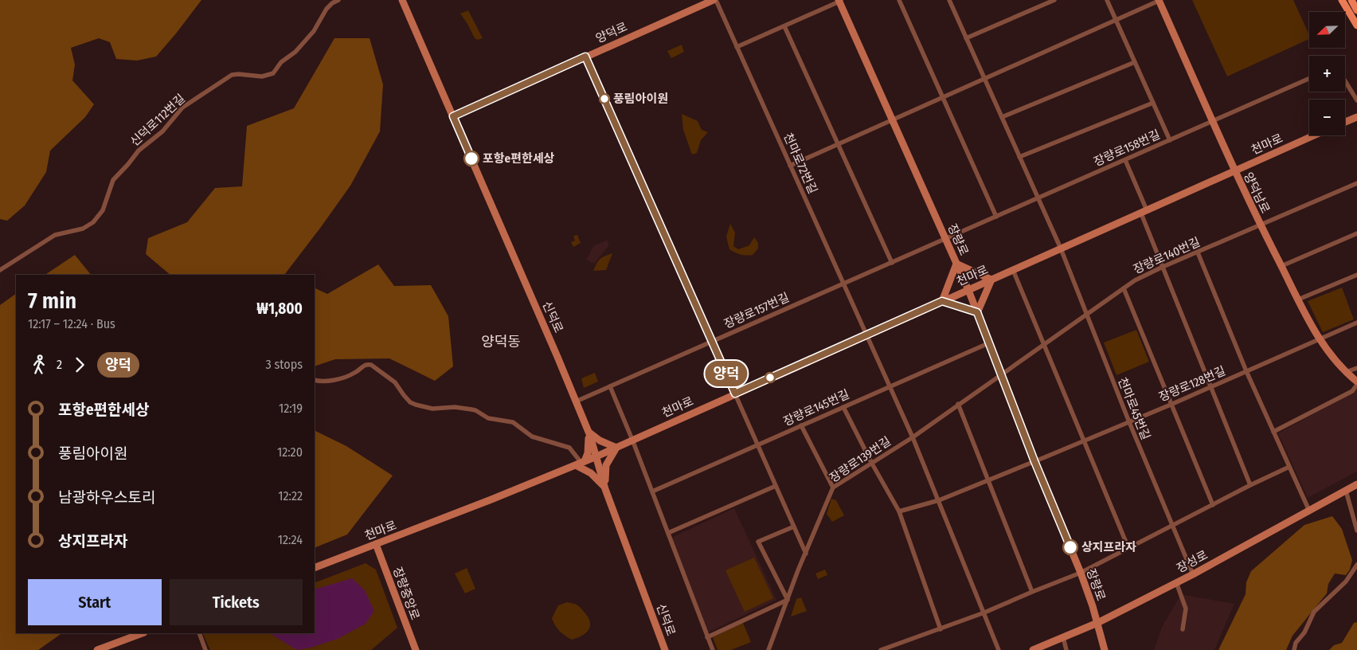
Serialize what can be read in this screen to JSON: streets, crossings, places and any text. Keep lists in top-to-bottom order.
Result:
{
  "streets": {
    "street": [
      "양덕로",
      "신덕로112번길",
      "천마로",
      "장량로158번길",
      "천마로72번길",
      "양덕남로",
      "장량로",
      "장량로140번길",
      "장량로157번길",
      "신덕로",
      "장량로128번길",
      "장량로145번길",
      "천마로45번길",
      "장량로139번길",
      "장성로",
      "장량중앙로"
    ]
  },
  "crossings": [
    ["양덕로", "천마로72번길"],
    ["양덕로", "신덕로"],
    ["천마로", "천마로72번길"],
    ["천마로", "양덕남로"],
    ["천마로", "장량로"],
    ["천마로", "신덕로"],
    ["천마로", "천마로45번길"],
    ["천마로", "장량중앙로"],
    ["장량로158번길", "양덕남로"],
    ["장량로158번길", "장량로"],
    ["장량로158번길", "장량로157번길"],
    ["장량로158번길", "천마로45번길"],
    ["천마로72번길", "장량로157번길"],
    ["천마로72번길", "장량로128번길"],
    ["천마로72번길", "장량로145번길"],
    ["천마로72번길", "장량로139번길"],
    ["양덕남로", "장량로140번길"],
    ["양덕남로", "장량로128번길"],
    ["장량로", "장량로140번길"],
    ["장량로", "장량로157번길"],
    ["장량로", "장량로128번길"],
    ["장량로", "장량로145번길"],
    ["장량로", "장량로139번길"],
    ["장량로", "장성로"],
    ["장량로140번길", "천마로45번길"],
    ["장량로140번길", "장량로139번길"],
    ["장량로157번길", "신덕로"],
    ["장량로128번길", "천마로45번길"],
    ["천마로45번길", "장성로"]
  ],
  "districts": ["양덕동"],
  "places": ["풍림아이원", "포항e편한세상", "상지프라자"],
  "lines": ["bus line 양덕"],
  "north": "bottom left",
  "page": {
    "on_map": "양덕",
    "map_buttons": ["+", "−"],
    "heading": ["7 min", "12:17 – 12:24 · Bus", "₩1,800"],
    "legs": ["2", "양덕", "3 stops"],
    "list": [
      {
        "name": "포항e편한세상",
        "value": "12:19"
      },
      {
        "name": "풍림아이원",
        "value": "12:20"
      },
      {
        "name": "남광하우스토리",
        "value": "12:22"
      },
      {
        "name": "상지프라자",
        "value": "12:24"
      }
    ],
    "buttons": ["Start", "Tickets"]
  }
}
